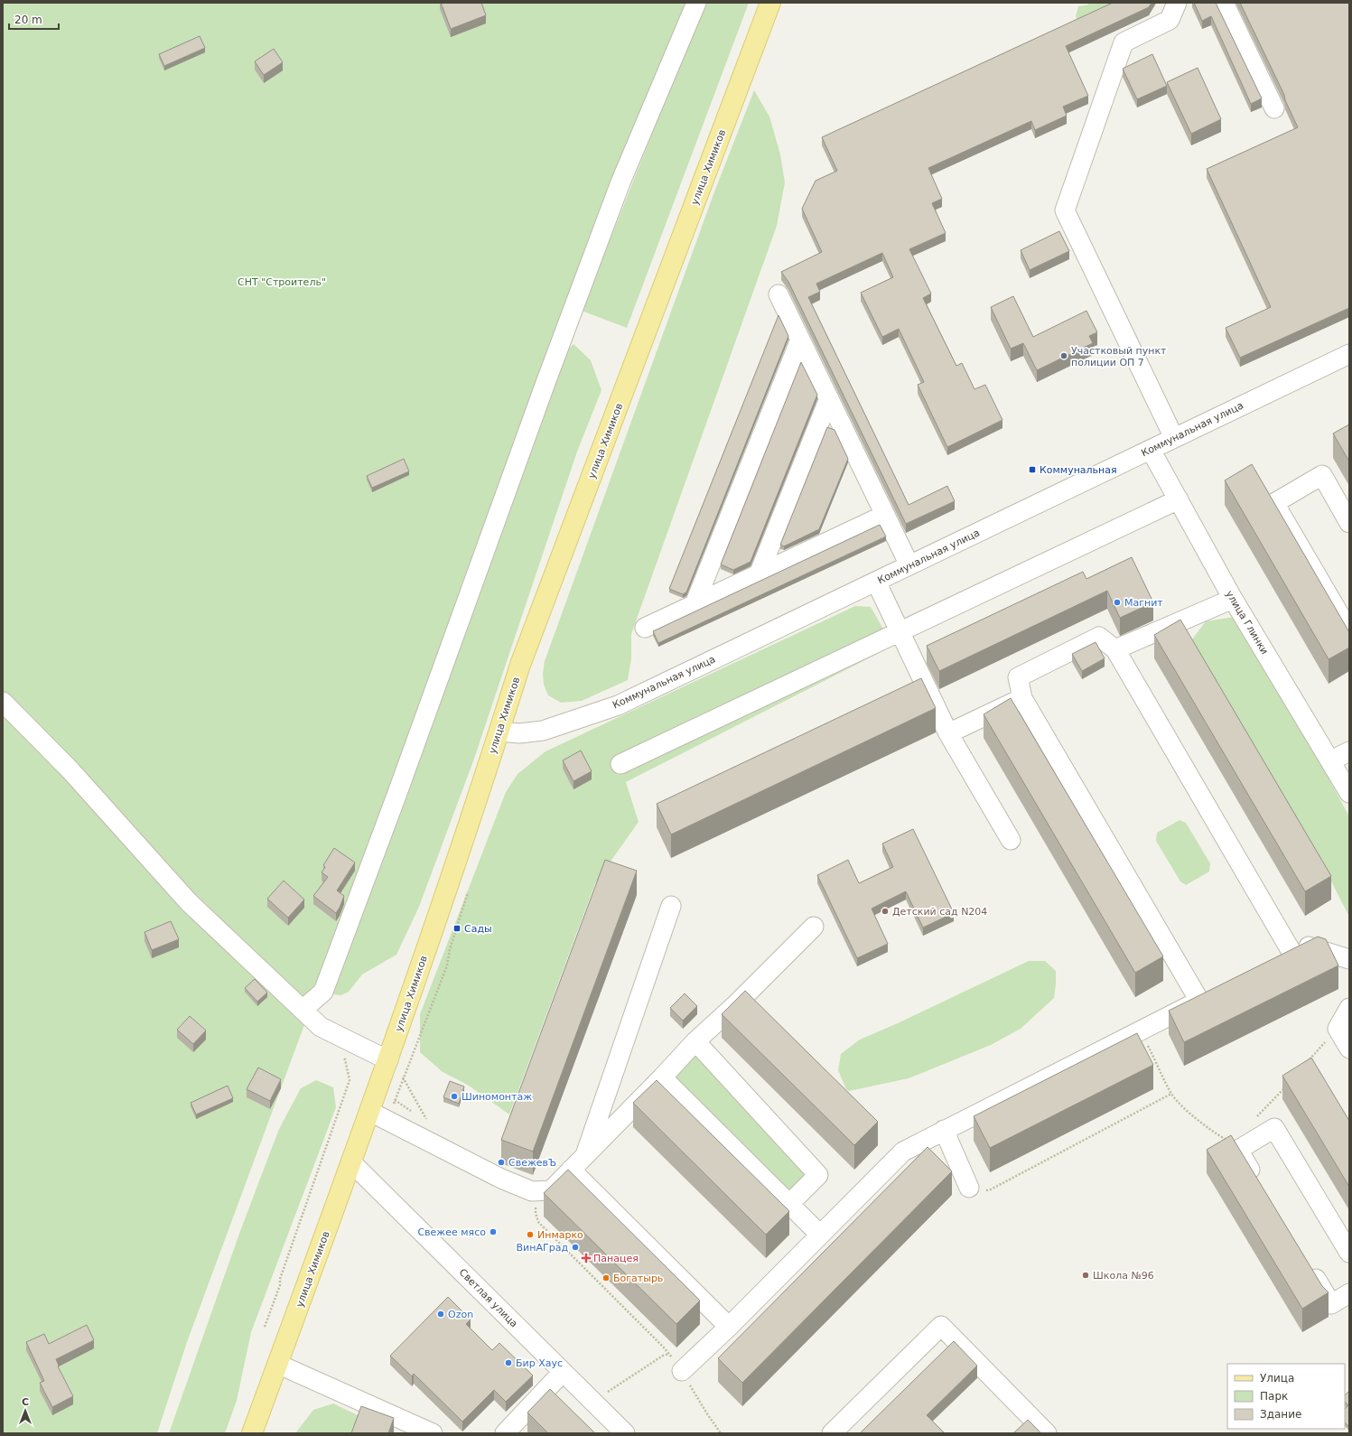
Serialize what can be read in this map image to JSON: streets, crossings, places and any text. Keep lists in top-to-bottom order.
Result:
{
  "streets": {
    "main road": ["улица Химиков"],
    "street": ["Коммунальная улица", "улица Глинки", "Светлая улица"]
  },
  "crossings": [
    ["улица Химиков", "Коммунальная улица"],
    ["улица Химиков", "Светлая улица"],
    ["Коммунальная улица", "улица Глинки"]
  ],
  "parks": ["СНТ \"Строитель\""],
  "places": {
    "other": [
      "Участковый пункт полиции ОП 7",
      "Магнит",
      "Детский сад N204",
      "Шиномонтаж",
      "СвежевЪ",
      "Свежее мясо",
      "Инмарко",
      "ВинАГрад",
      "Школа №96",
      "Богатырь",
      "Ozon",
      "Бир Хаус"
    ],
    "transit": ["Коммунальная", "Сады"],
    "health": ["Панацея"]
  },
  "legend": ["Улица", "Парк", "Здание"],
  "scale_bar": "20 m",
  "north": "top"
}
